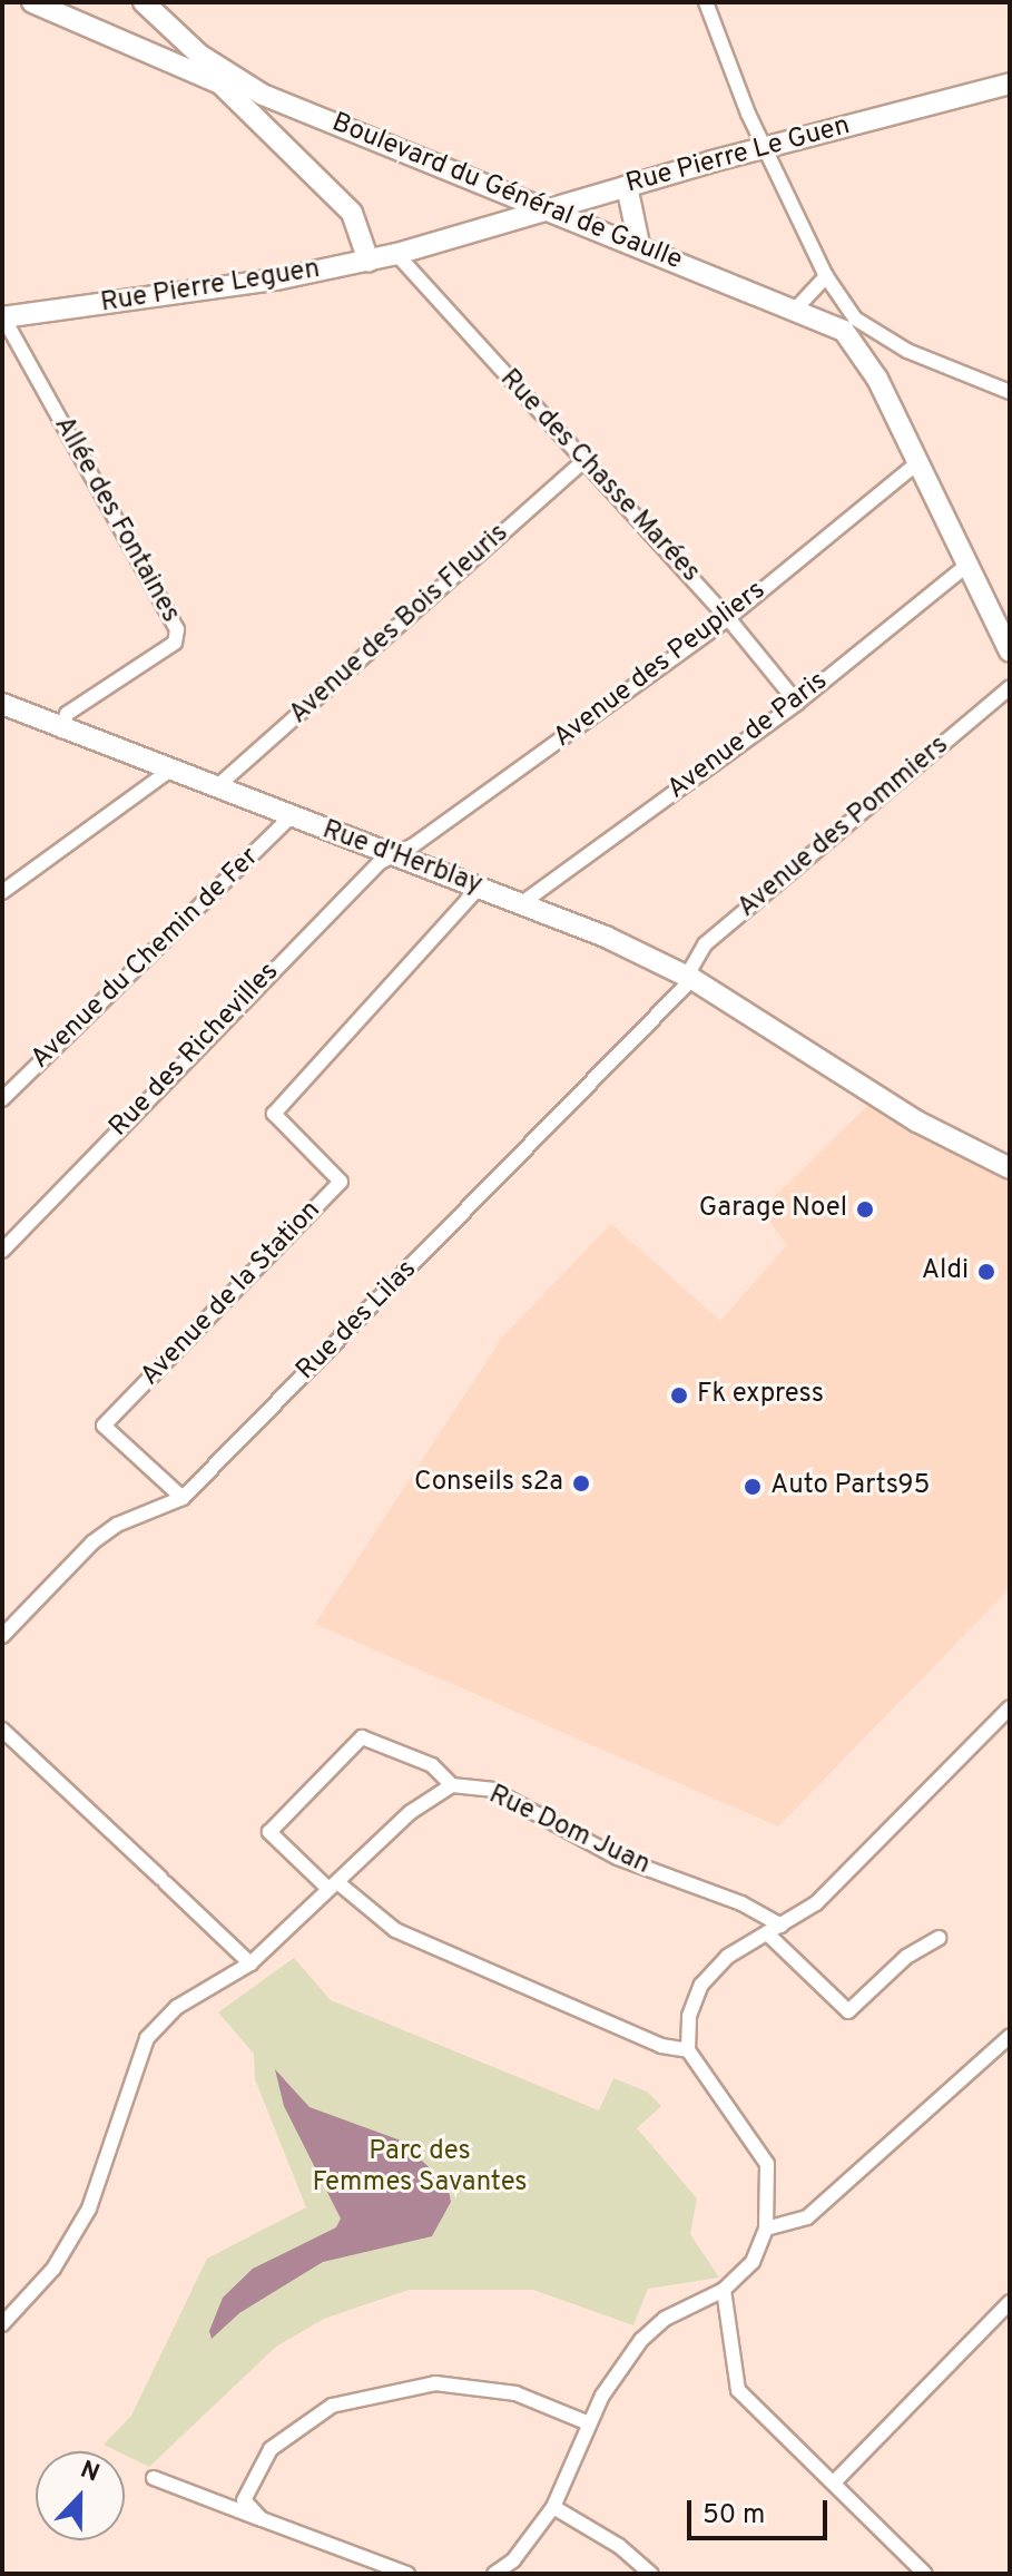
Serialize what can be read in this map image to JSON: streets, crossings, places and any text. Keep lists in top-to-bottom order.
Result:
{
  "streets": {
    "main road": [
      "Rue Pierre Le Guen",
      "Boulevard du Général de Gaulle",
      "Rue Pierre Leguen",
      "Rue d'Herblay"
    ],
    "street": [
      "Rue des Chasse Marées",
      "Allée des Fontaines",
      "Avenue des Bois Fleuris",
      "Avenue des Peupliers",
      "Avenue de Paris",
      "Avenue des Pommiers",
      "Avenue du Chemin de Fer",
      "Rue des Richevilles",
      "Avenue de la Station",
      "Rue des Lilas",
      "Rue Dom Juan"
    ]
  },
  "crossings": [
    ["Rue Pierre Le Guen", "Boulevard du Général de Gaulle"],
    ["Rue Pierre Le Guen", "Rue Pierre Leguen"],
    ["Rue Pierre Le Guen", "Rue des Chasse Marées"],
    ["Boulevard du Général de Gaulle", "Avenue des Peupliers"],
    ["Rue Pierre Leguen", "Rue des Chasse Marées"],
    ["Rue Pierre Leguen", "Allée des Fontaines"],
    ["Rue des Chasse Marées", "Avenue des Bois Fleuris"],
    ["Rue des Chasse Marées", "Avenue des Peupliers"],
    ["Rue des Chasse Marées", "Avenue de Paris"],
    ["Allée des Fontaines", "Rue d'Herblay"],
    ["Avenue des Bois Fleuris", "Rue d'Herblay"],
    ["Avenue des Peupliers", "Rue d'Herblay"],
    ["Avenue des Peupliers", "Rue des Richevilles"],
    ["Avenue de Paris", "Rue d'Herblay"],
    ["Avenue des Pommiers", "Rue d'Herblay"],
    ["Avenue des Pommiers", "Rue des Lilas"],
    ["Rue d'Herblay", "Avenue du Chemin de Fer"],
    ["Rue d'Herblay", "Rue des Richevilles"],
    ["Rue d'Herblay", "Avenue de la Station"],
    ["Rue d'Herblay", "Rue des Lilas"],
    ["Avenue de la Station", "Rue des Lilas"]
  ],
  "parks": ["Parc des Femmes Savantes"],
  "places": [
    "Garage Noel",
    "Aldi",
    "Fk express",
    "Conseils s2a",
    "Auto Parts95"
  ],
  "scale_bar": "50 m",
  "north": "top"
}
